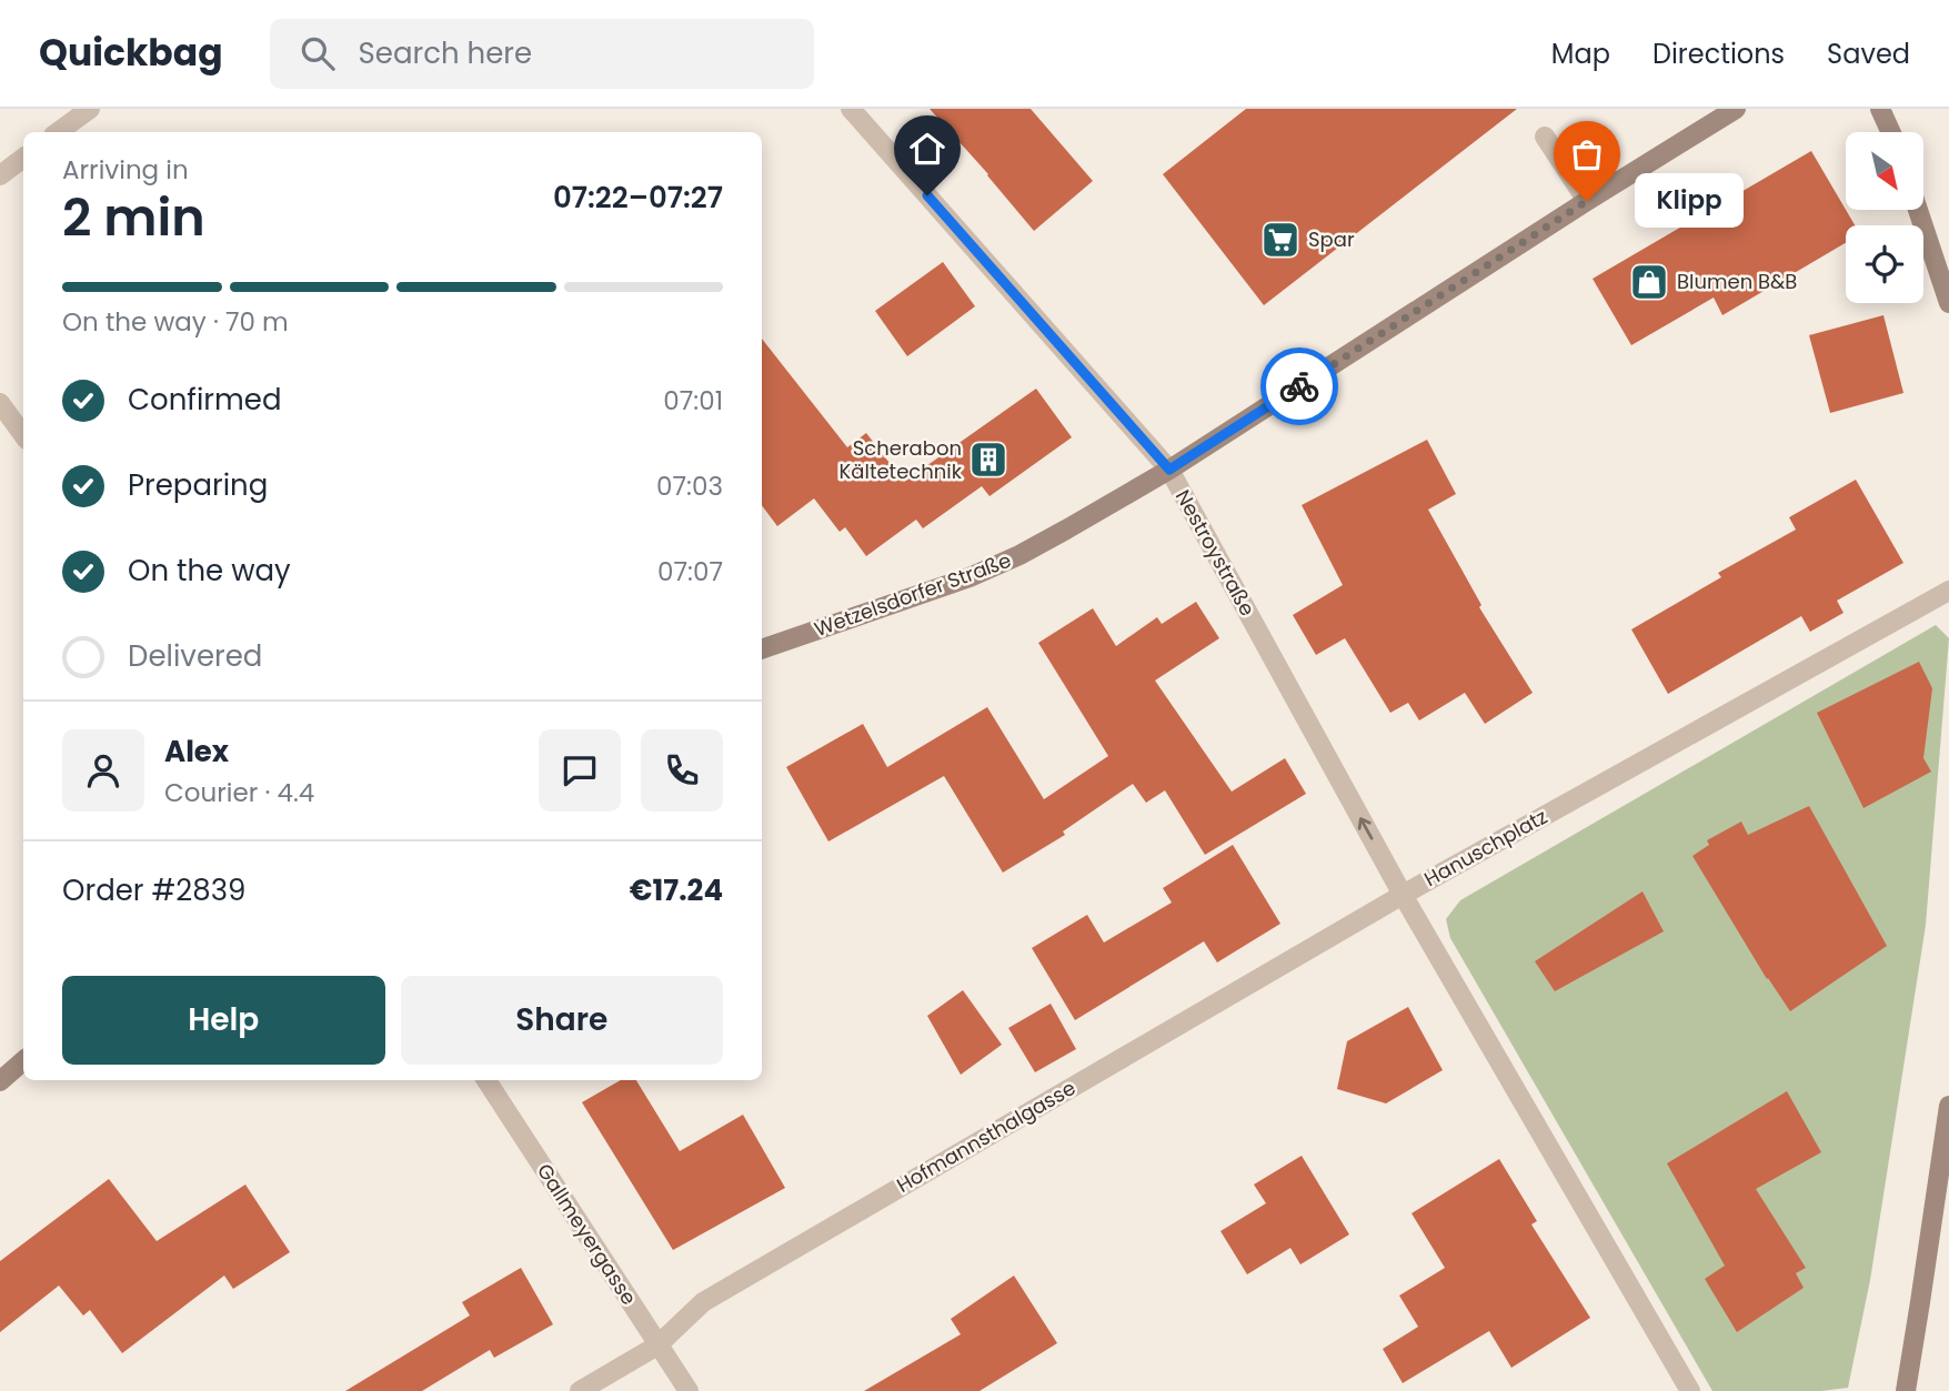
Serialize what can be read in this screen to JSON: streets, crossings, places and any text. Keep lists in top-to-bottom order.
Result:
{
  "streets": {
    "main road": ["Wetzelsdorfer Straße"],
    "street": [
      "Nestroystraße",
      "Hanuschplatz",
      "Hofmannsthalgasse",
      "Gallmeyergasse"
    ]
  },
  "crossings": [
    ["Nestroystraße", "Wetzelsdorfer Straße"],
    ["Nestroystraße", "Hanuschplatz"],
    ["Nestroystraße", "Hofmannsthalgasse"],
    ["Hanuschplatz", "Hofmannsthalgasse"],
    ["Hofmannsthalgasse", "Gallmeyergasse"]
  ],
  "one_way": ["Nestroystraße"],
  "places": {
    "other": ["Klipp"],
    "supermarket": ["Spar"],
    "shop": ["Blumen B&B"],
    "building": ["Scherabon Kältetechnik"]
  },
  "north": "bottom right",
  "page": {
    "header": "Quickbag",
    "search": "Search here",
    "nav": ["Map", "Directions", "Saved"],
    "heading": ["2 min", "Arriving in", "07:22–07:27"],
    "panel": [
      "Alex",
      "Courier · 4.4",
      "Order #2839",
      "€17.24"
    ],
    "bubble": "Klipp",
    "bar": "On the way · 70 m",
    "list": [
      ["Confirmed", "07:01"],
      ["Preparing", "07:03"],
      ["On the way", "07:07"],
      "Delivered"
    ],
    "buttons": ["Help", "Share"]
  }
}
